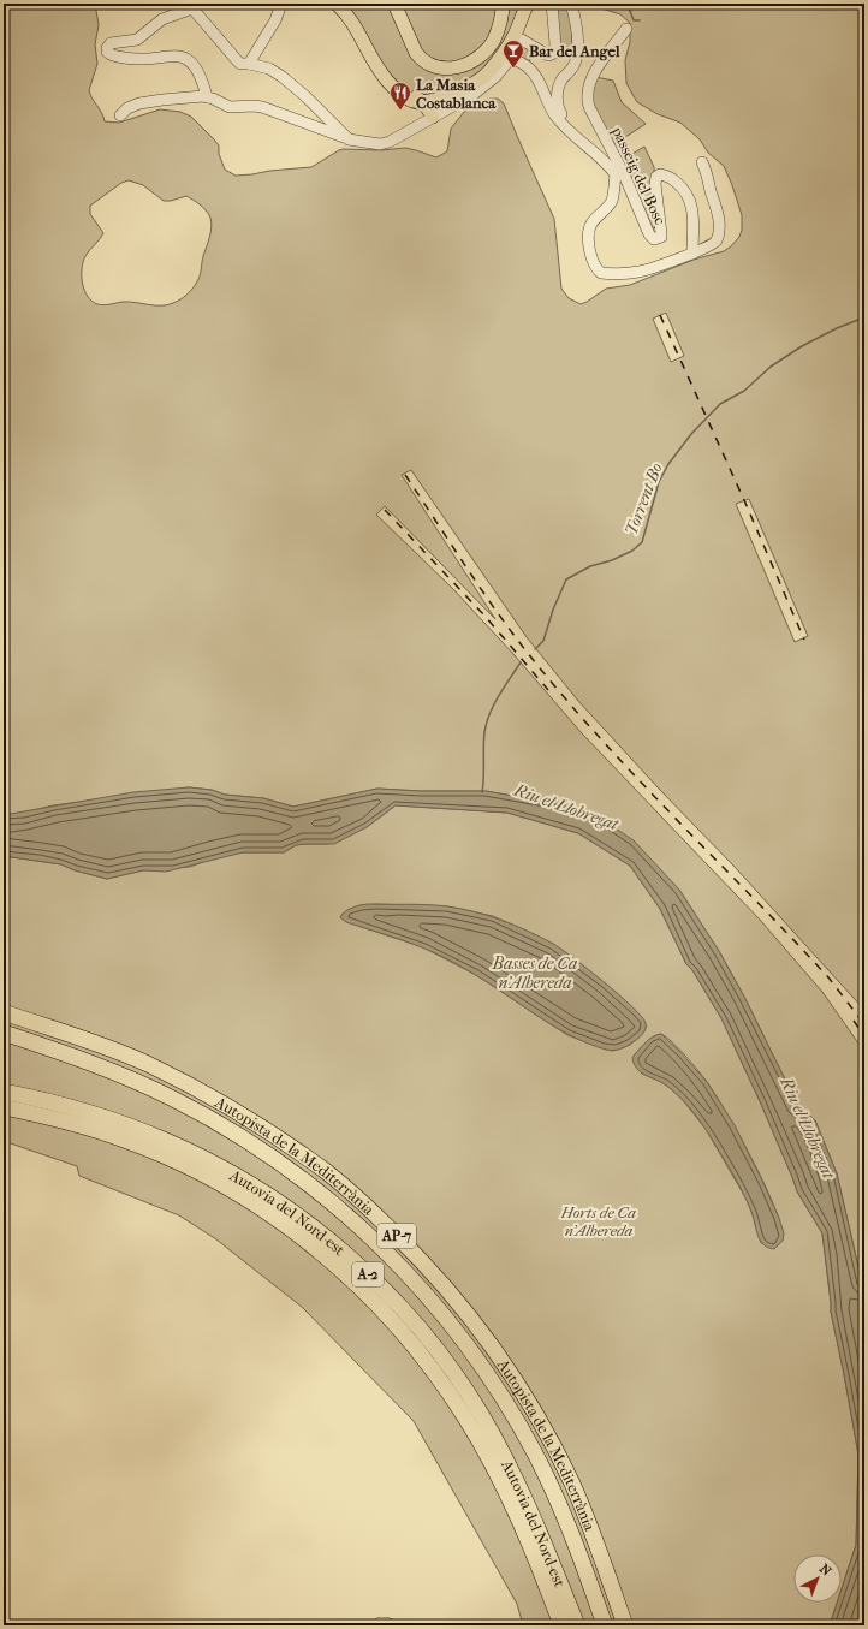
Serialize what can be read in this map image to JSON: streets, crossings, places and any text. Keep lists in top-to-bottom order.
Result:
{
  "streets": {
    "highway": [
      "Autopista de la Mediterrània",
      "Autovia del Nord-est",
      "AP-7",
      "A-2"
    ],
    "street": ["passeig del Bosc"]
  },
  "water": ["Torrent Bo", "Riu el Llobregat", "Basses de Ca n'Albereda"],
  "parks": ["Horts de Ca n'Albereda"],
  "places": {
    "bar": ["Bar del Angel"],
    "restaurant": ["La Masia Costablanca"]
  },
  "north": "top right"
}
